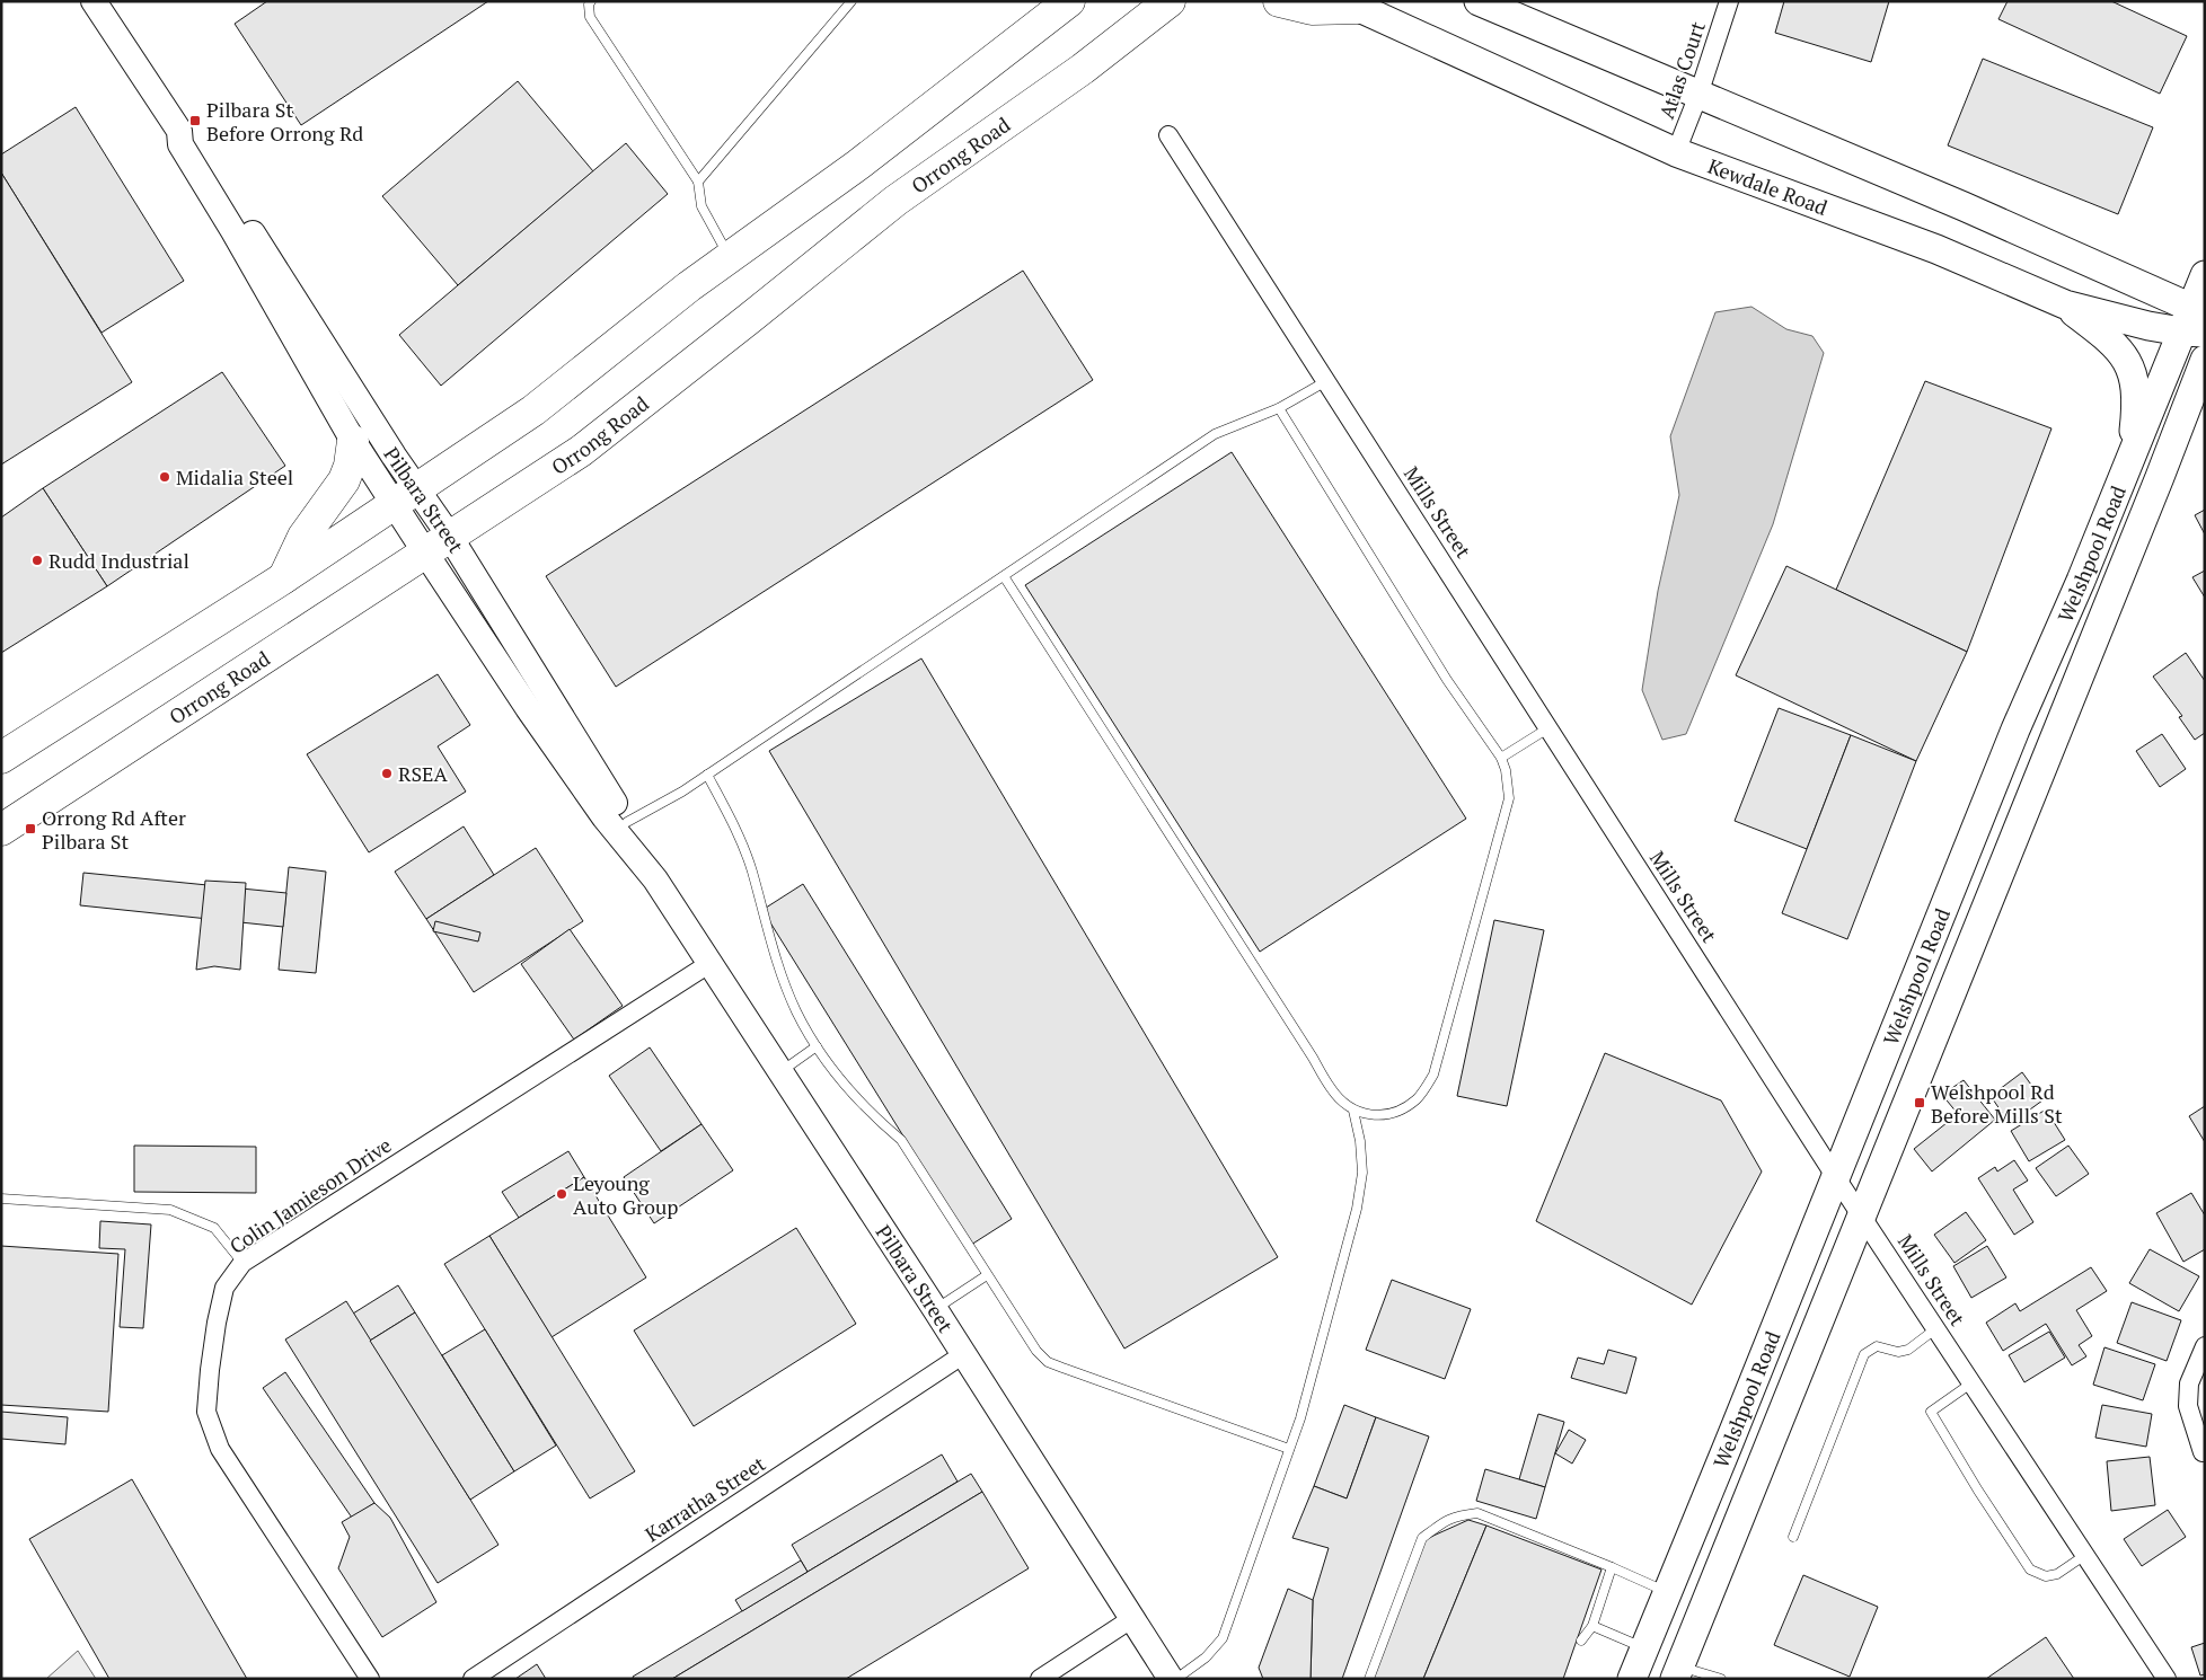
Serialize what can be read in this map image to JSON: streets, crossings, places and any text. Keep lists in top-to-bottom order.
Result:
{
  "streets": {
    "highway": ["Orrong Road"],
    "main road": ["Kewdale Road", "Pilbara Street", "Welshpool Road"],
    "street": [
      "Atlas Court",
      "Mills Street",
      "Colin Jamieson Drive",
      "Karratha Street"
    ]
  },
  "crossings": [
    ["Atlas Court", "Kewdale Road"],
    ["Orrong Road", "Pilbara Street"],
    ["Kewdale Road", "Welshpool Road"],
    ["Pilbara Street", "Colin Jamieson Drive"],
    ["Pilbara Street", "Karratha Street"],
    ["Mills Street", "Welshpool Road"]
  ],
  "places": {
    "transit": ["Pilbara St Before Orrong Rd", "Orrong Rd After Pilbara St", "Welshpool Rd Before Mills St"],
    "other": [
      "Midalia Steel",
      "Rudd Industrial",
      "RSEA",
      "Leyoung Auto Group"
    ]
  }
}
